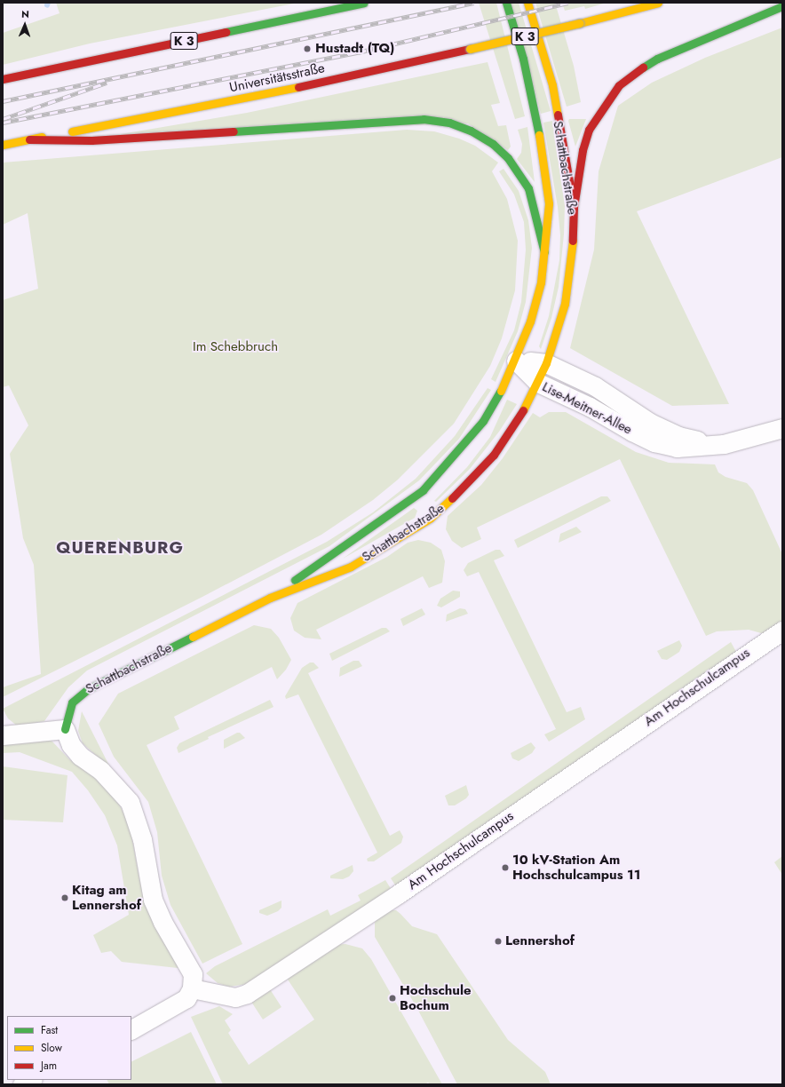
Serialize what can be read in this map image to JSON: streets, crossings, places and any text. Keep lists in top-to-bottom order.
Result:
{
  "streets": {
    "main road": ["K 3", "Universitätsstraße", "Schattbachstraße"],
    "street": ["Lise-Meitner-Allee", "Am Hochschulcampus"]
  },
  "crossings": [
    ["Schattbachstraße", "Lise-Meitner-Allee"]
  ],
  "districts": ["QUERENBURG"],
  "parks": ["Im Schebbruch"],
  "places": [
    "Hustadt (TQ)",
    "10 kV-Station Am Hochschulcampus 11",
    "Kitag am Lennershof",
    "Lennershof",
    "Hochschule Bochum"
  ],
  "legend": ["Fast", "Slow", "Jam"],
  "north": "top"
}
